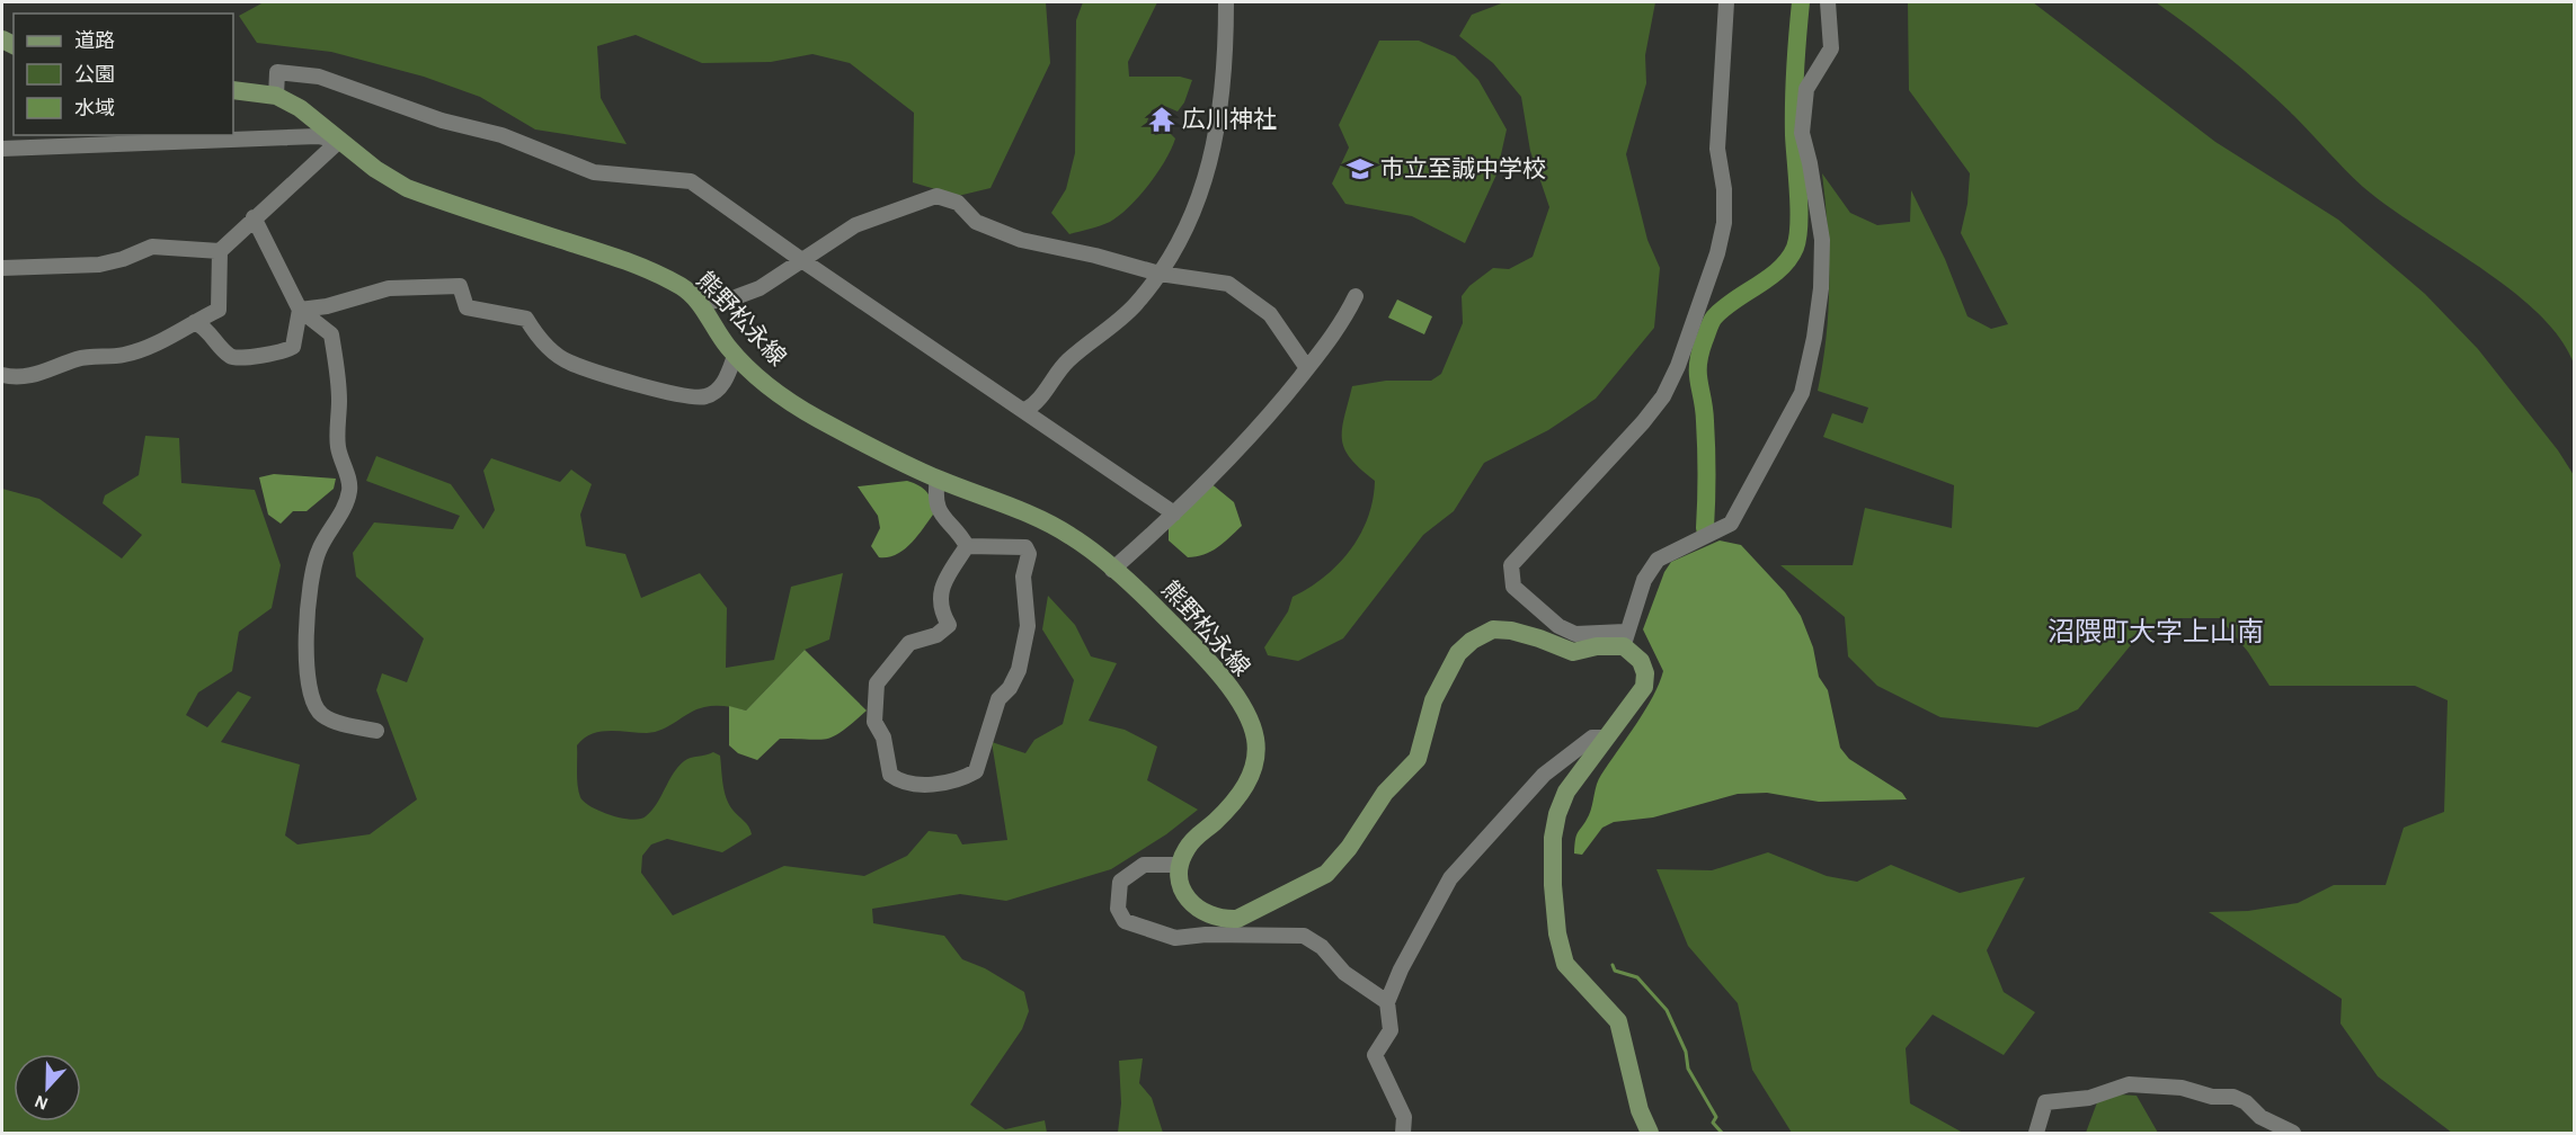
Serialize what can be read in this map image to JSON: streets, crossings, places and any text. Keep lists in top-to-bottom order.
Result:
{
  "streets": {
    "main road": ["熊野松永線"]
  },
  "districts": ["沼隈町大字上山南"],
  "places": {
    "temple": ["広川神社"],
    "school or university": ["市立至誠中学校"]
  },
  "legend": ["道路", "公園", "水域"],
  "north": "bottom"
}
